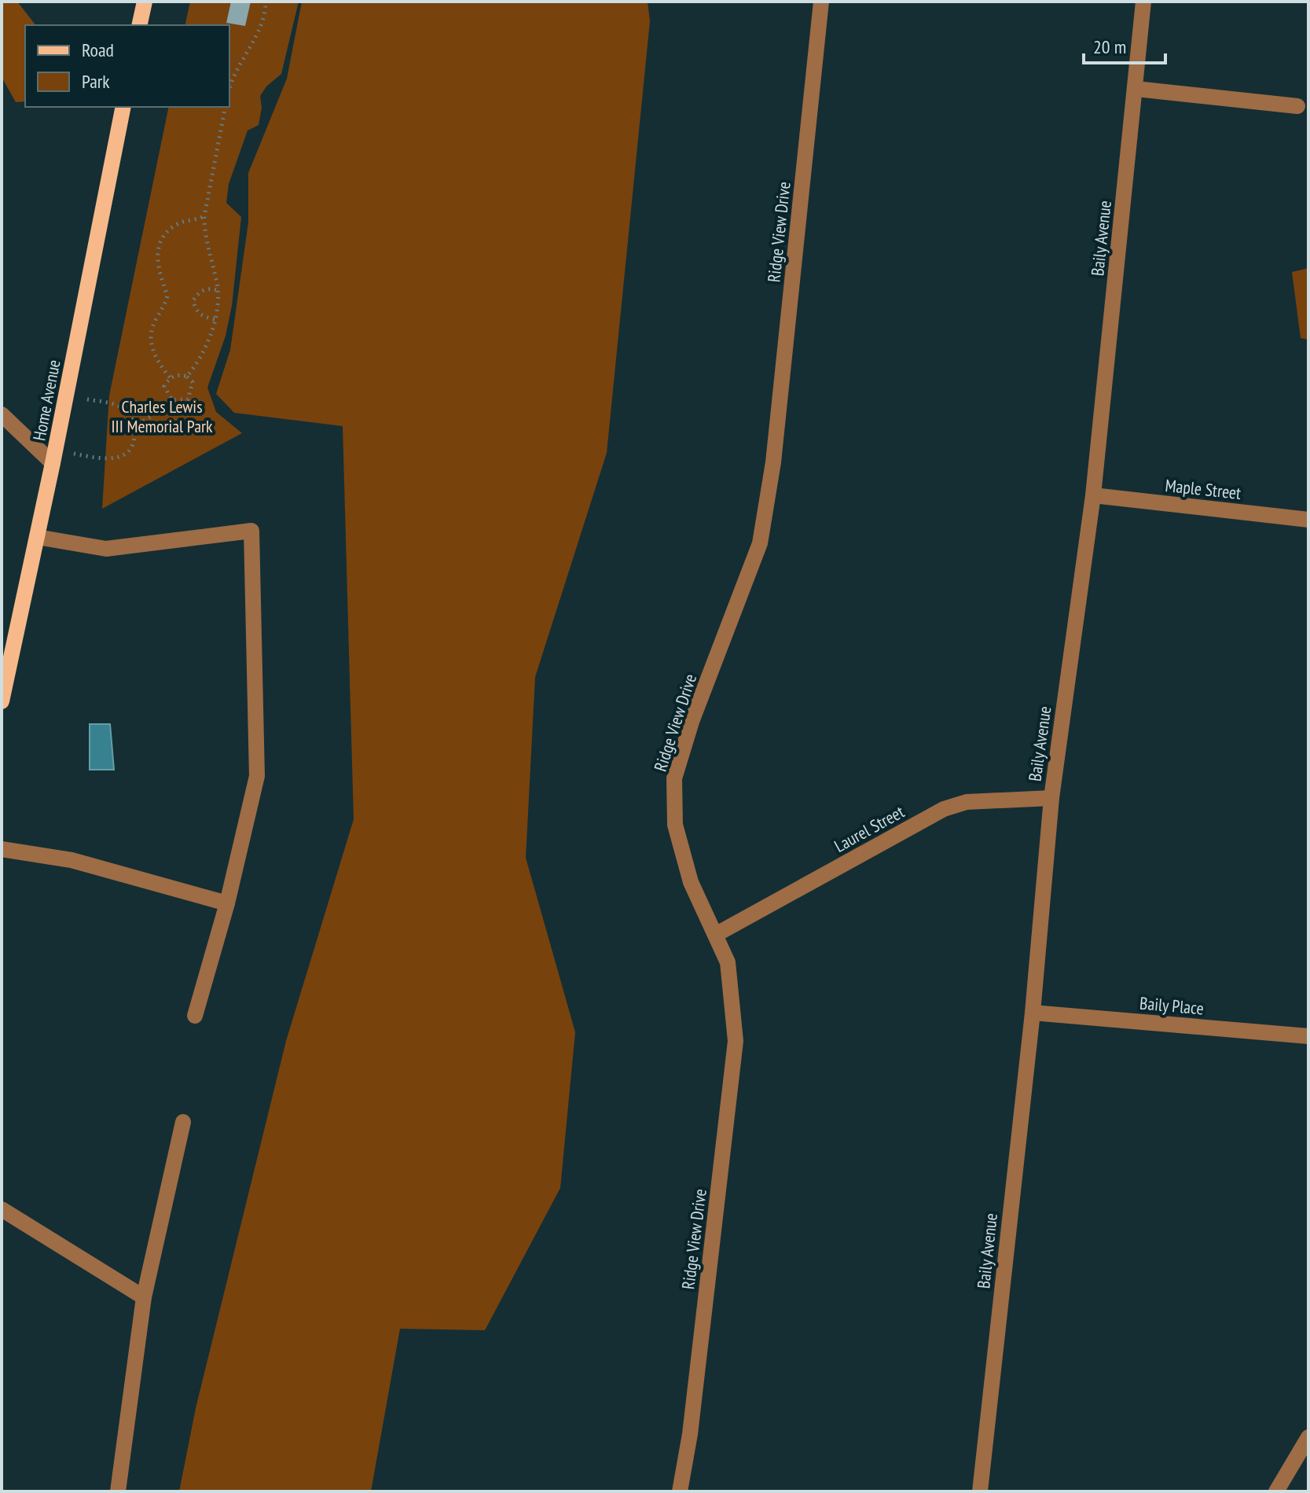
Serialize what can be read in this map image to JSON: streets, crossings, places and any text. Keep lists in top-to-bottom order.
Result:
{
  "streets": {
    "main road": ["Home Avenue"],
    "street": [
      "Ridge View Drive",
      "Baily Avenue",
      "Maple Street",
      "Laurel Street",
      "Baily Place"
    ]
  },
  "crossings": [
    ["Ridge View Drive", "Laurel Street"],
    ["Baily Avenue", "Maple Street"],
    ["Baily Avenue", "Laurel Street"],
    ["Baily Avenue", "Baily Place"]
  ],
  "parks": ["Charles Lewis III Memorial Park"],
  "legend": ["Road", "Park"],
  "scale_bar": "20 m"
}
